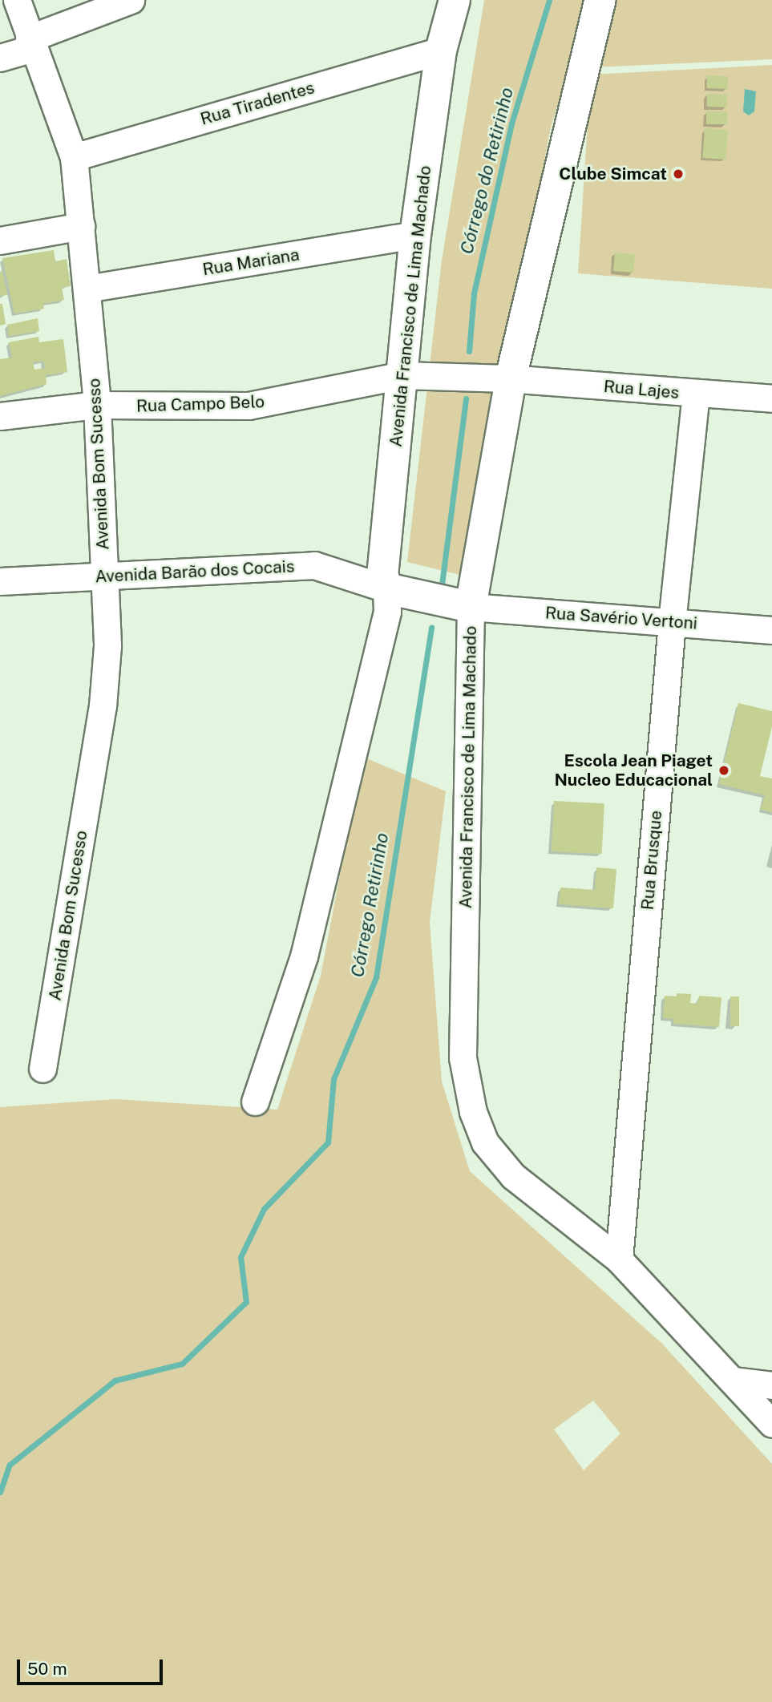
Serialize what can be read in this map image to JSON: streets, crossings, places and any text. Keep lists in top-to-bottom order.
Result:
{
  "streets": {
    "main road": ["Avenida Francisco de Lima Machado"],
    "street": [
      "Rua Tiradentes",
      "Rua Mariana",
      "Rua Lajes",
      "Rua Campo Belo",
      "Avenida Bom Sucesso",
      "Avenida Barão dos Cocais",
      "Rua Savério Vertoni",
      "Rua Brusque"
    ]
  },
  "crossings": [
    ["Rua Tiradentes", "Avenida Francisco de Lima Machado"],
    ["Rua Tiradentes", "Avenida Bom Sucesso"],
    ["Rua Mariana", "Avenida Francisco de Lima Machado"],
    ["Rua Mariana", "Avenida Bom Sucesso"],
    ["Avenida Francisco de Lima Machado", "Rua Lajes"],
    ["Avenida Francisco de Lima Machado", "Rua Campo Belo"],
    ["Avenida Francisco de Lima Machado", "Avenida Barão dos Cocais"],
    ["Avenida Francisco de Lima Machado", "Rua Savério Vertoni"],
    ["Avenida Francisco de Lima Machado", "Rua Brusque"],
    ["Rua Lajes", "Rua Campo Belo"],
    ["Rua Lajes", "Rua Brusque"],
    ["Rua Campo Belo", "Avenida Bom Sucesso"],
    ["Avenida Bom Sucesso", "Avenida Barão dos Cocais"],
    ["Rua Savério Vertoni", "Rua Brusque"]
  ],
  "water": ["Córrego do Retirinho", "Córrego Retirinho"],
  "places": ["Clube Simcat", "Escola Jean Piaget Nucleo Educacional"],
  "scale_bar": "50 m"
}
